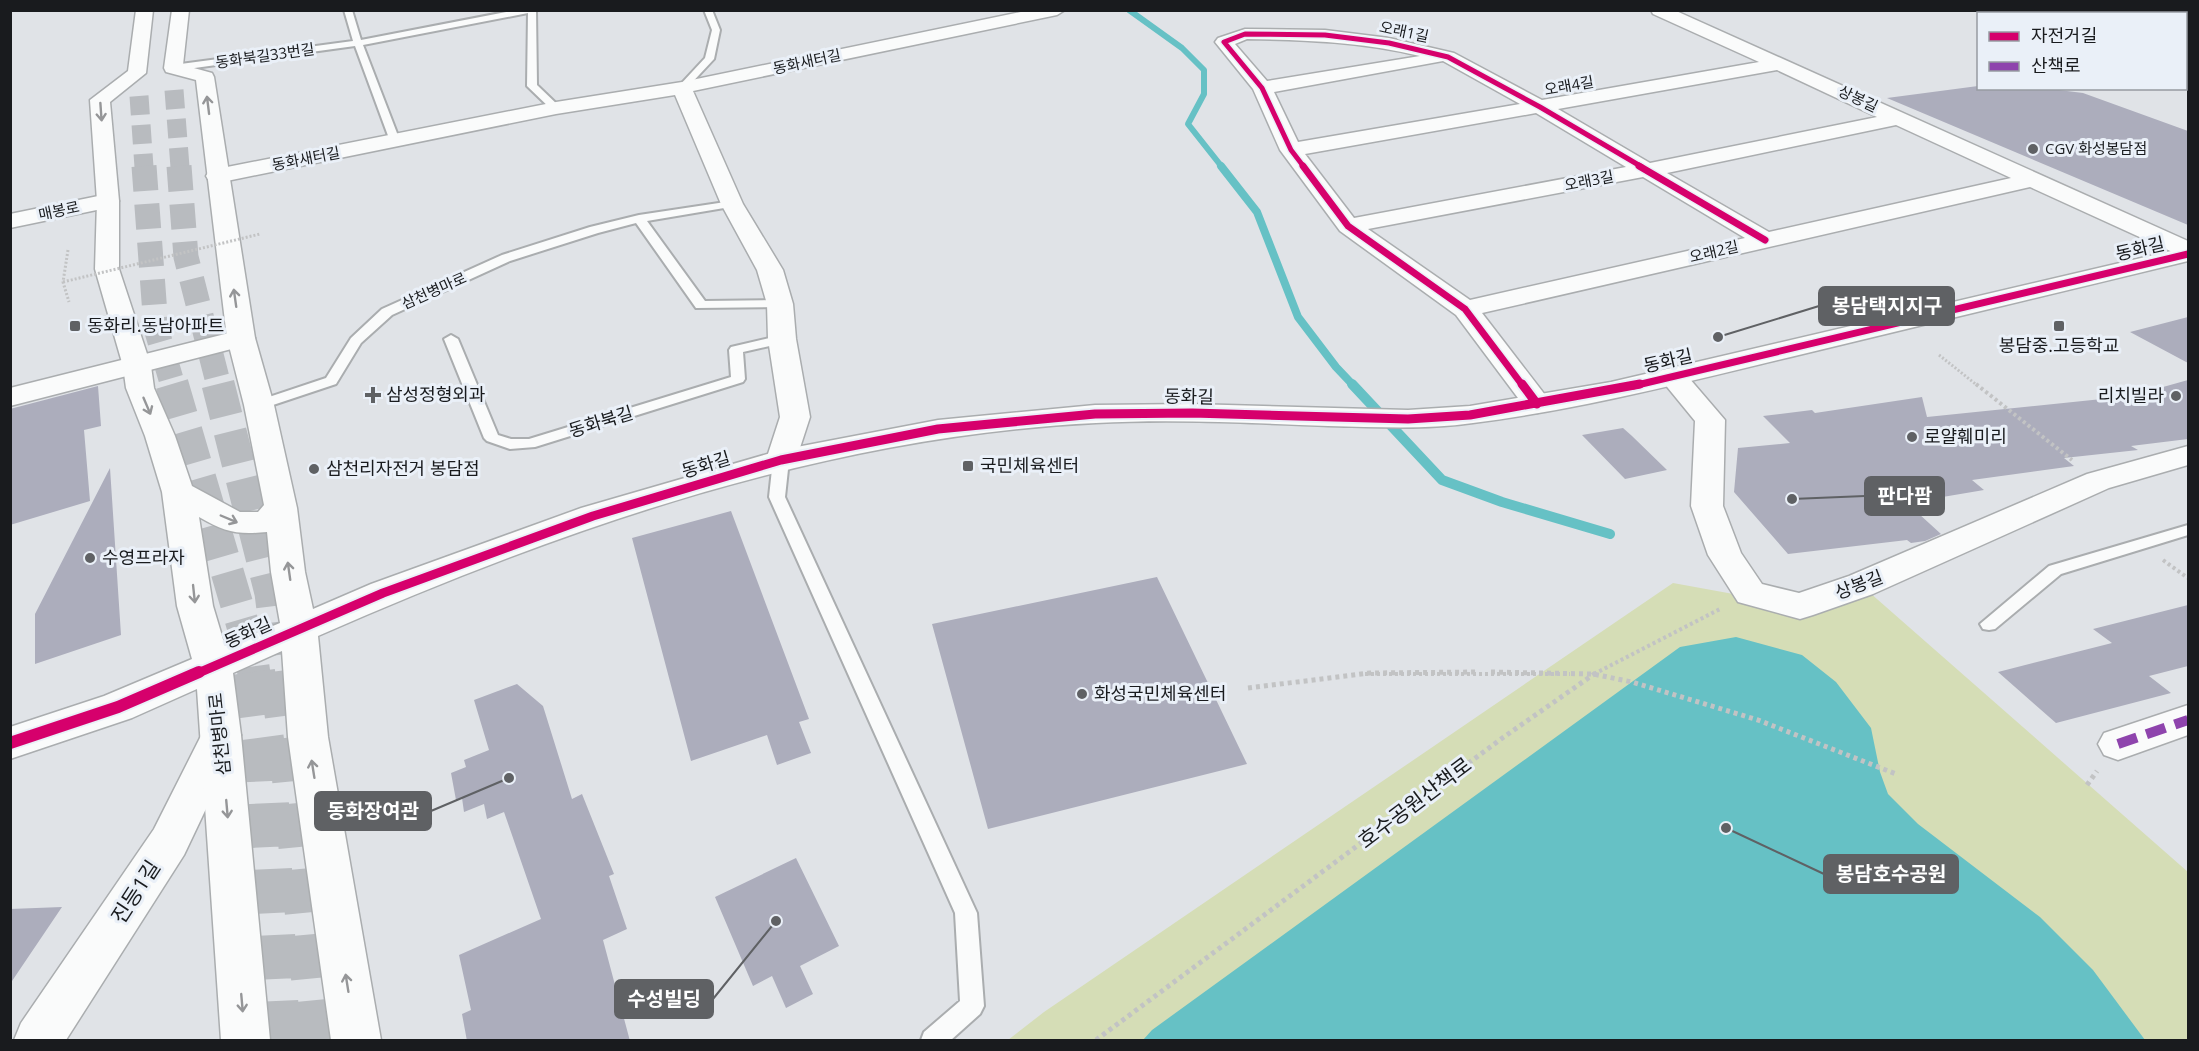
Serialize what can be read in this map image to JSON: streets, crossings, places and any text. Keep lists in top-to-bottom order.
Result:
{
  "streets": {
    "street": [
      "오래1길",
      "동화새터길",
      "오래4길",
      "상봉길",
      "오래3길",
      "매봉로",
      "동화길",
      "오래2길",
      "삼천병마로",
      "진등1길"
    ],
    "lane": ["동화북길33번길", "동화북길"],
    "path": ["호수공원산책로"]
  },
  "crossings": [
    ["오래1길", "오래4길"],
    ["오래1길", "오래3길"],
    ["오래1길", "동화길"],
    ["오래1길", "오래2길"],
    ["오래4길", "상봉길"],
    ["상봉길", "오래3길"],
    ["상봉길", "동화길"],
    ["상봉길", "오래2길"],
    ["상봉길", "호수공원산책로"],
    ["매봉로", "삼천병마로"],
    ["동화길", "삼천병마로"],
    ["삼천병마로", "진등1길"]
  ],
  "places": {
    "other": [
      "CGV 화성봉담점",
      "봉담택지지구",
      "리치빌라",
      "로얄훼미리",
      "삼천리자전거 봉담점",
      "판다팜",
      "수영프라자",
      "화성국민체육센터",
      "동화장여관",
      "봉담호수공원",
      "수성빌딩"
    ],
    "transit": ["동화리.동남아파트", "봉담중.고등학교", "국민체육센터"],
    "health": ["삼성정형외과"]
  },
  "legend": ["자전거길", "산책로"]
}
